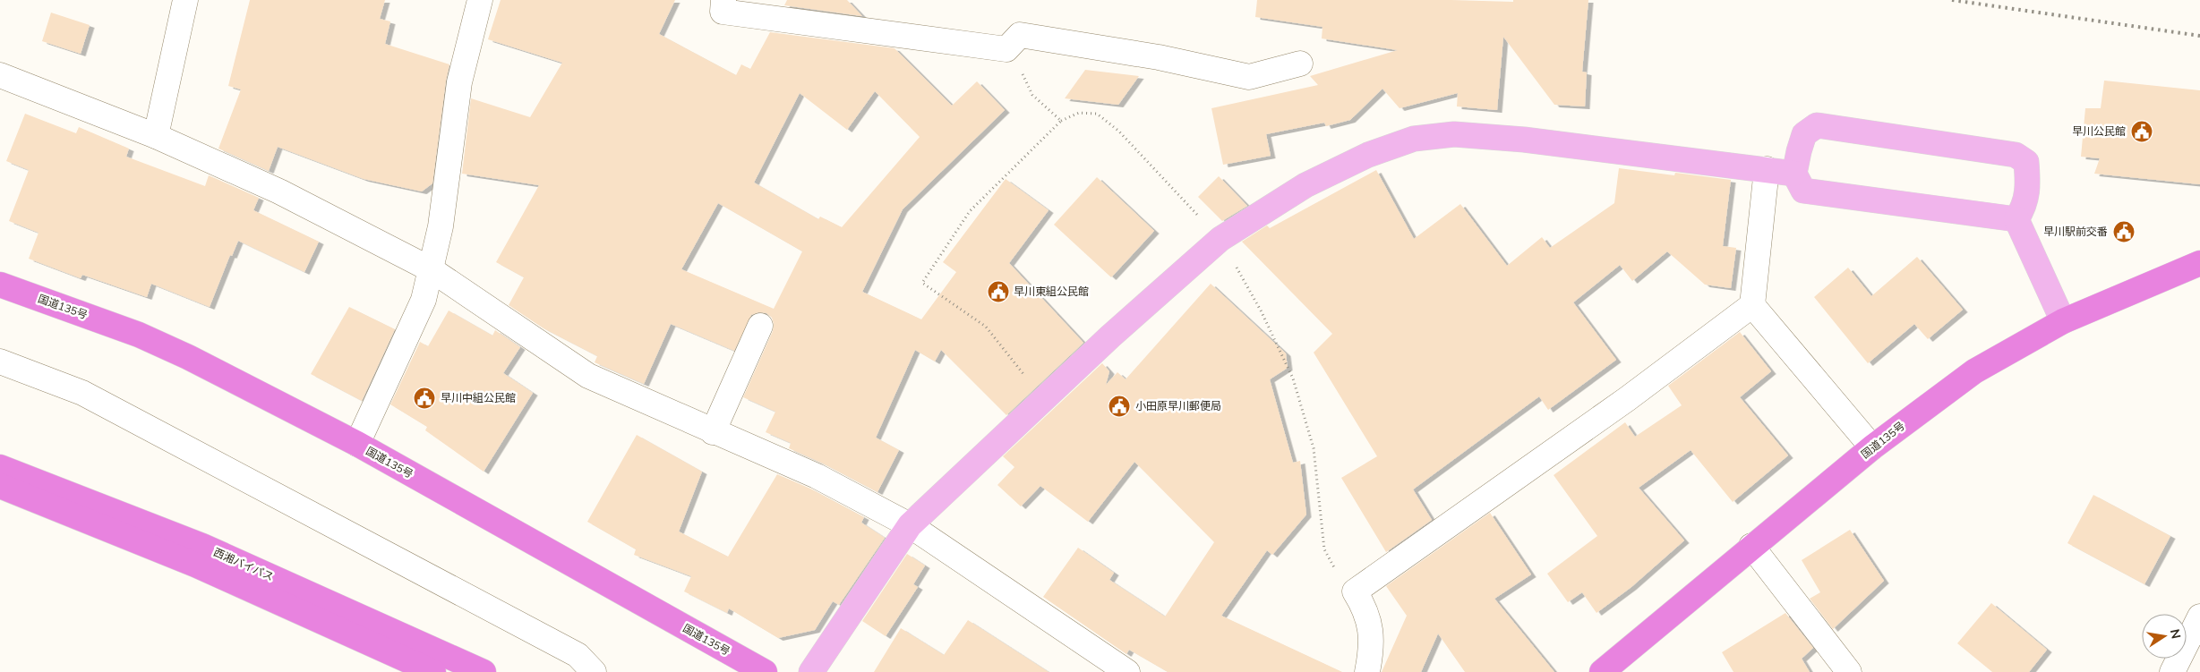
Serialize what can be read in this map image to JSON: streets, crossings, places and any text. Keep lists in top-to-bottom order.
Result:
{
  "streets": {
    "highway": ["国道135号", "西湘バイパス"]
  },
  "places": {
    "public building": [
      "早川公民館",
      "早川駅前交番",
      "早川東組公民館",
      "早川中組公民館",
      "小田原早川郵便局"
    ]
  },
  "north": "right"
}
